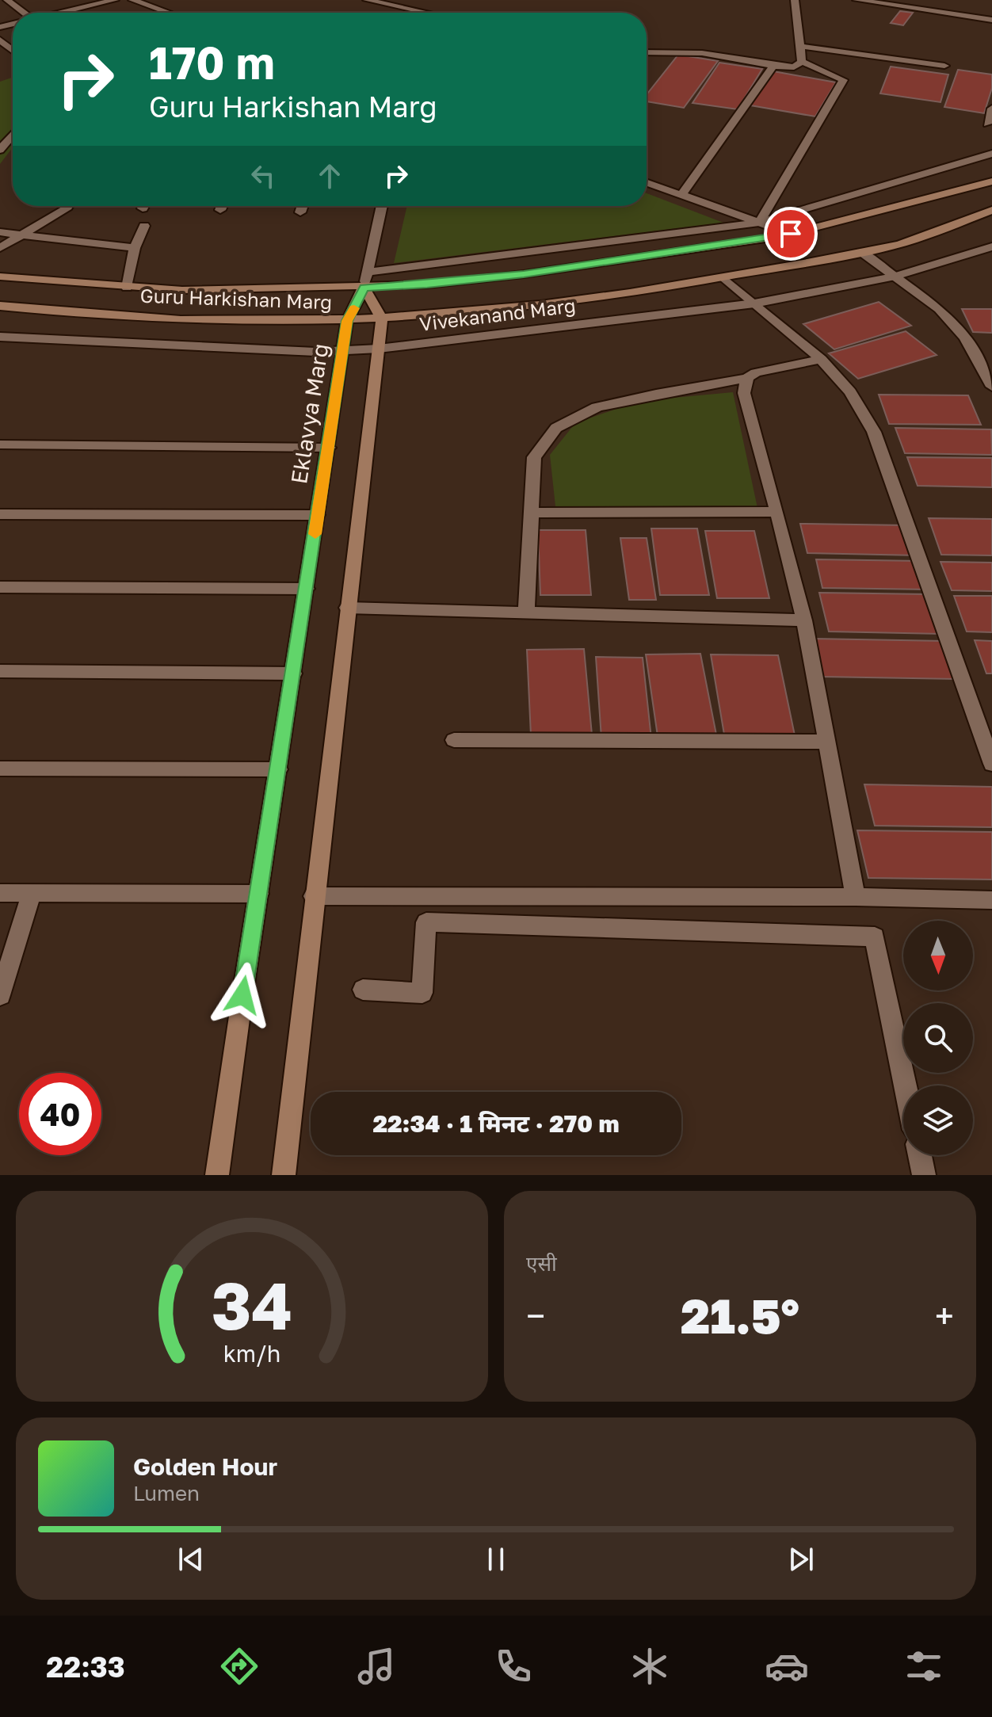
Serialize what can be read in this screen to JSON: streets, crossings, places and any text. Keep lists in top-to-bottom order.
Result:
{
  "streets": {
    "main road": ["Guru Harkishan Marg", "Eklavya Marg"],
    "street": ["Vivekanand Marg"]
  },
  "crossings": [
    ["Guru Harkishan Marg", "Eklavya Marg"],
    ["Vivekanand Marg", "Eklavya Marg"]
  ],
  "north": "bottom",
  "page": {
    "turn": ["170 m", "Guru Harkishan Marg"],
    "limit": "40",
    "trip": "22:34 · 1 मिनट · 270 m",
    "tile": "एसी",
    "heat": ["−", "21.5°", "+"],
    "song": ["Golden Hour", "Lumen"],
    "tabs": "22:33",
    "gauge": ["34", "km/h"]
  }
}
